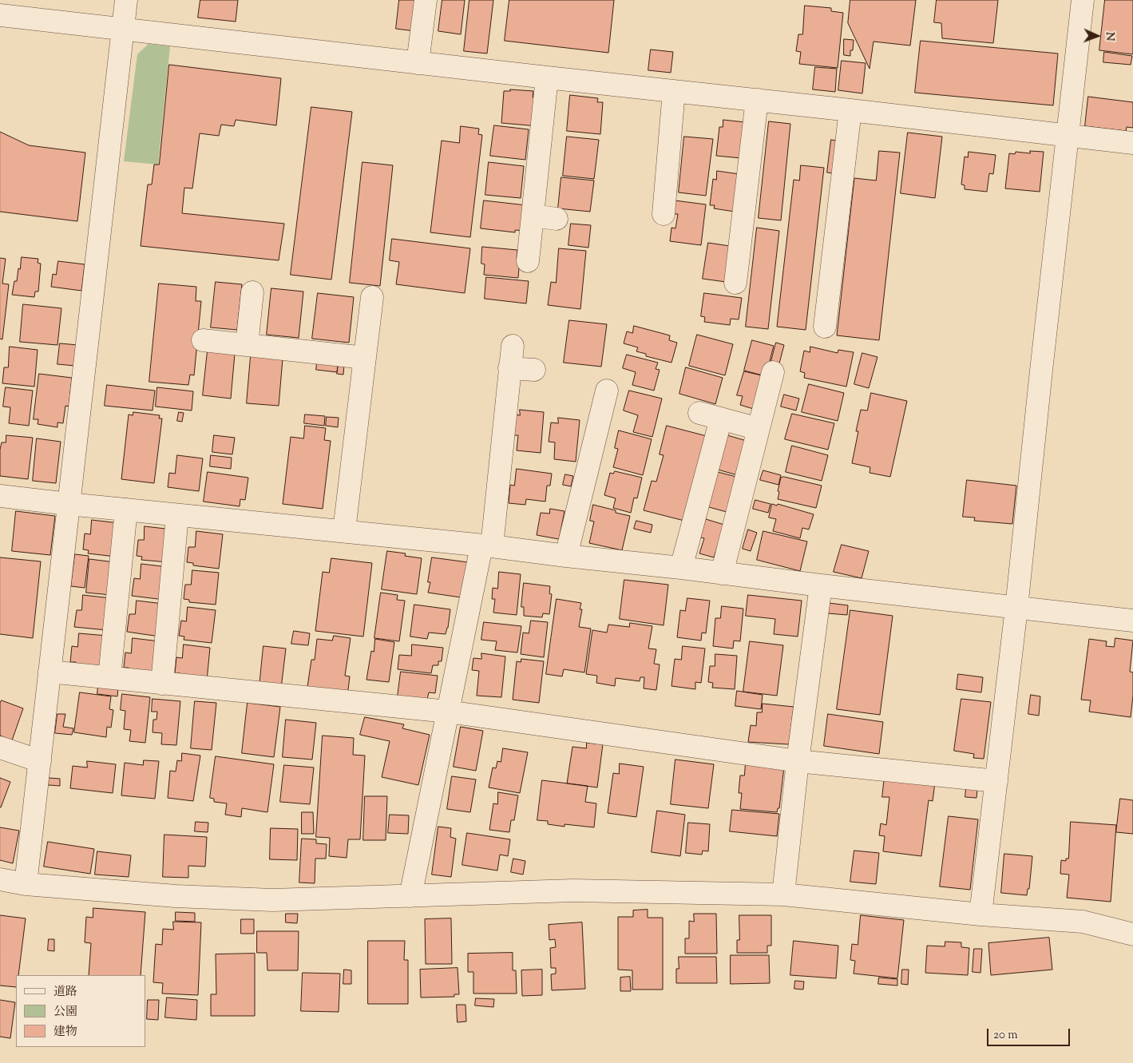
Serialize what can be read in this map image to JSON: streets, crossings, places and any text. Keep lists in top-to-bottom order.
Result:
{
  "legend": ["道路", "公園", "建物"],
  "scale_bar": "20 m",
  "north": "right"
}
